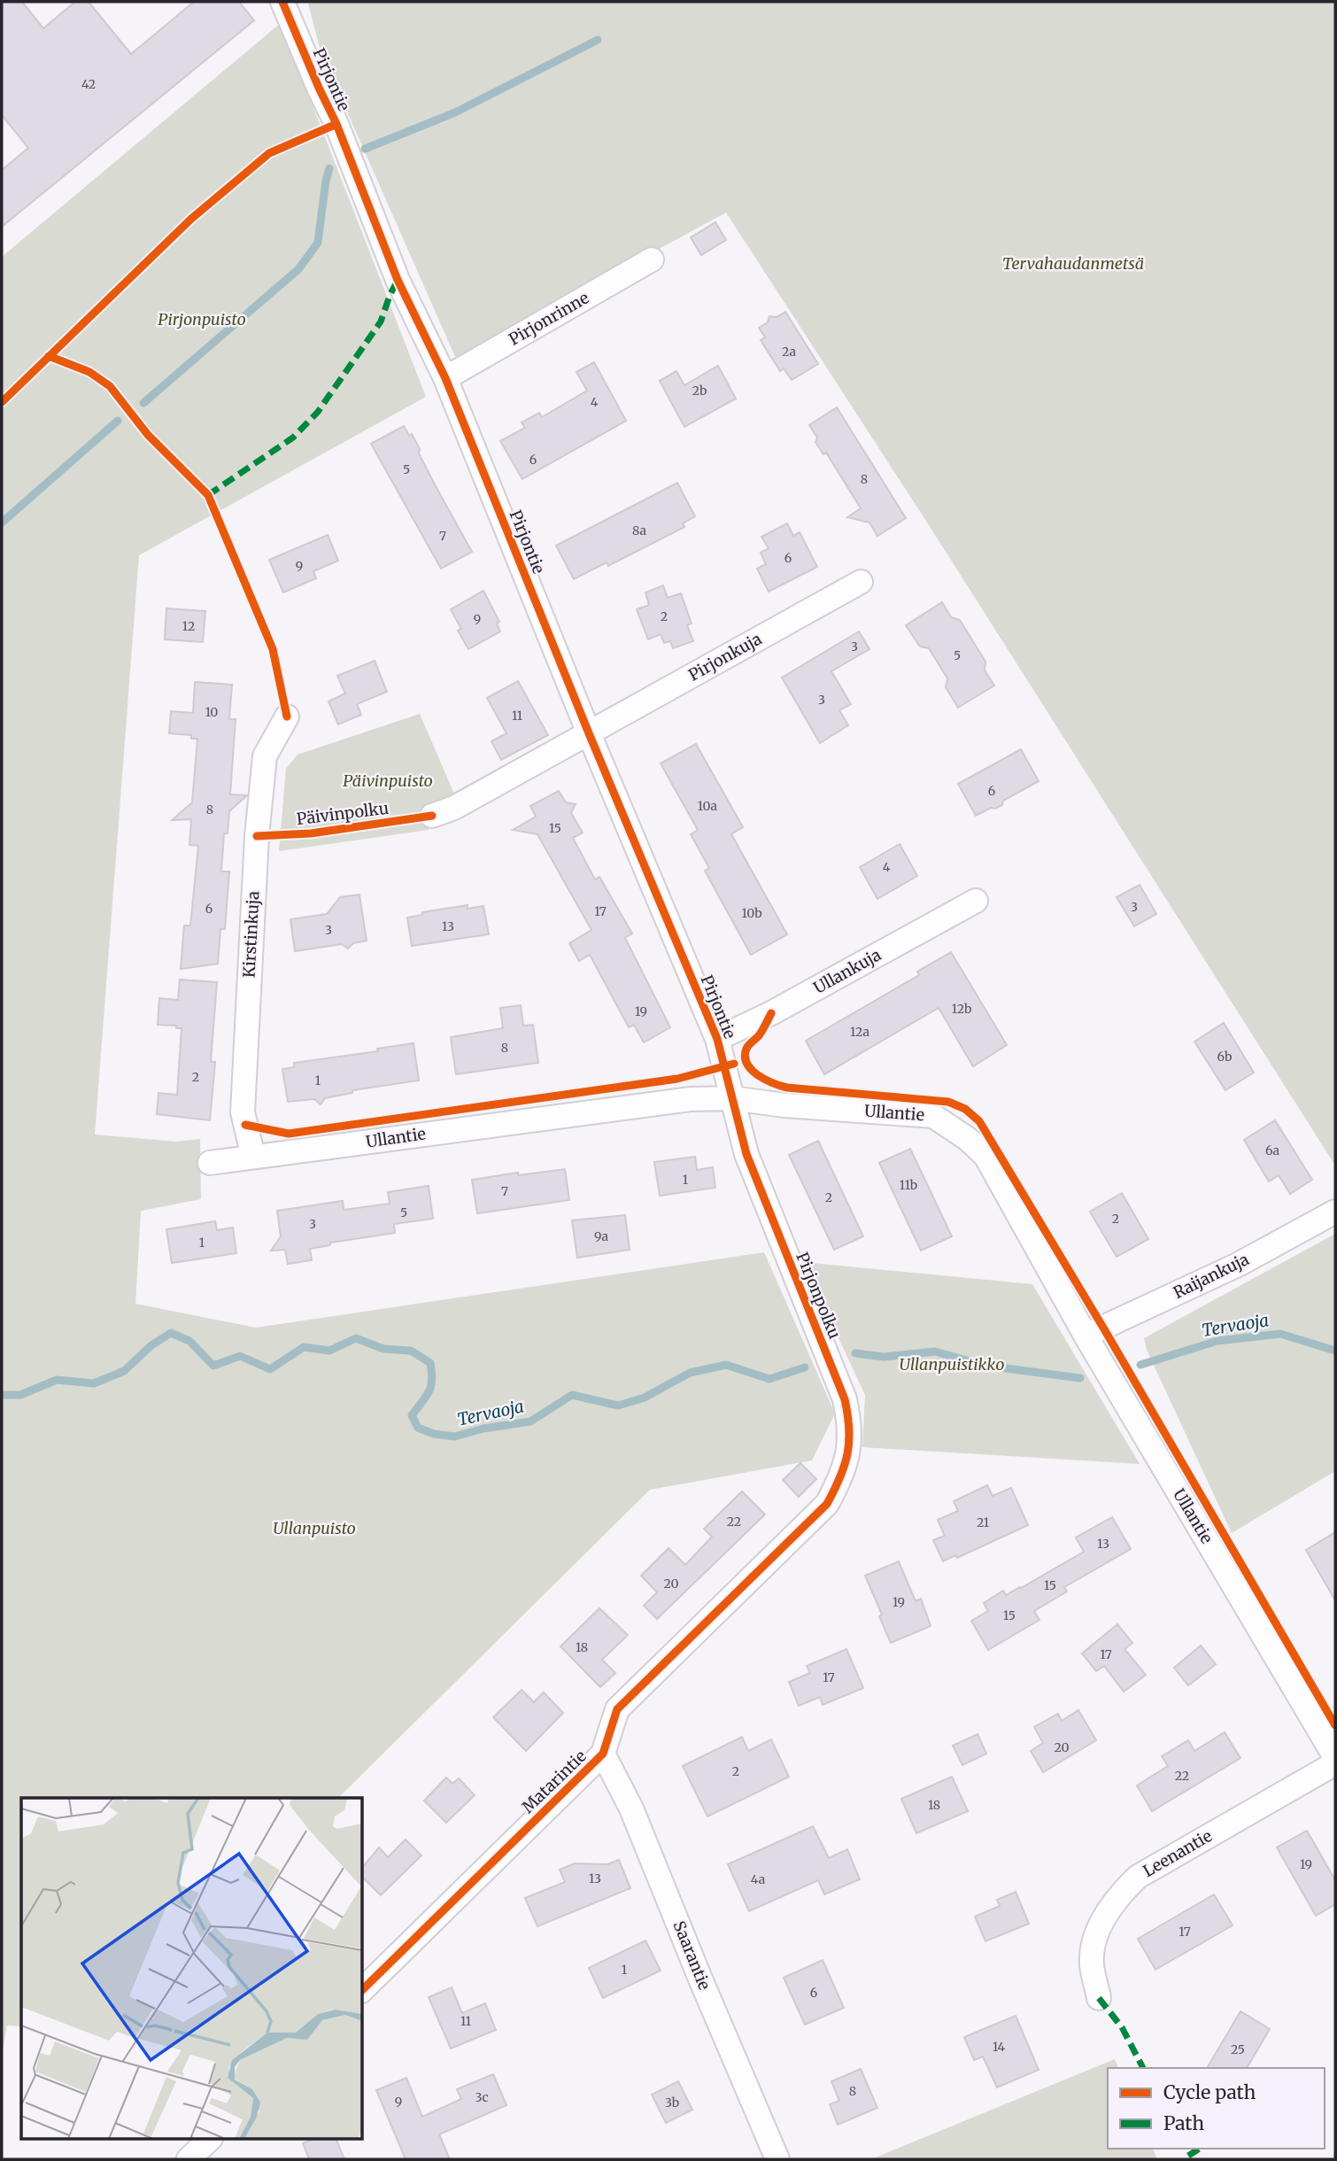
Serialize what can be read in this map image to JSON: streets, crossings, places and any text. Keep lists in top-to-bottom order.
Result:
{
  "streets": {
    "street": [
      "Pirjontie",
      "Pirjonrinne",
      "Pirjonkuja",
      "Kirstinkuja",
      "Ullankuja",
      "Ullantie",
      "Raijankuja",
      "Pirjonpolku",
      "Matarintie",
      "Leenantie",
      "Saarantie"
    ],
    "cycle path": ["Päivinpolku"]
  },
  "crossings": [
    ["Pirjontie", "Pirjonrinne"],
    ["Pirjontie", "Pirjonkuja"],
    ["Pirjontie", "Ullankuja"],
    ["Pirjontie", "Ullantie"],
    ["Pirjontie", "Pirjonpolku"],
    ["Kirstinkuja", "Ullantie"],
    ["Ullantie", "Raijankuja"],
    ["Ullantie", "Pirjonpolku"],
    ["Pirjonpolku", "Matarintie"],
    ["Matarintie", "Saarantie"]
  ],
  "water": ["Tervaoja"],
  "parks": [
    "Tervahaudanmetsä",
    "Pirjonpuisto",
    "Päivinpuisto",
    "Ullanpuistikko",
    "Ullanpuisto"
  ],
  "house_numbers": [
    "42",
    "2a",
    "2b",
    "4",
    "6",
    "5",
    "8",
    "8a",
    "7",
    "6",
    "9",
    "2",
    "9",
    "12",
    "3",
    "5",
    "3",
    "10",
    "11",
    "6",
    "10a",
    "8",
    "15",
    "4",
    "3",
    "6",
    "17",
    "10b",
    "13",
    "3",
    "12b",
    "19",
    "12a",
    "8",
    "6b",
    "2",
    "1",
    "6a",
    "1",
    "11b",
    "7",
    "2",
    "5",
    "2",
    "3",
    "9a",
    "1",
    "22",
    "21",
    "13",
    "20",
    "15",
    "19",
    "15",
    "18",
    "17",
    "17",
    "20",
    "2",
    "22",
    "18",
    "19",
    "13",
    "4a",
    "17",
    "1",
    "6",
    "11",
    "14",
    "25",
    "8",
    "3c",
    "9",
    "3b"
  ],
  "legend": ["Cycle path", "Path"]
}
